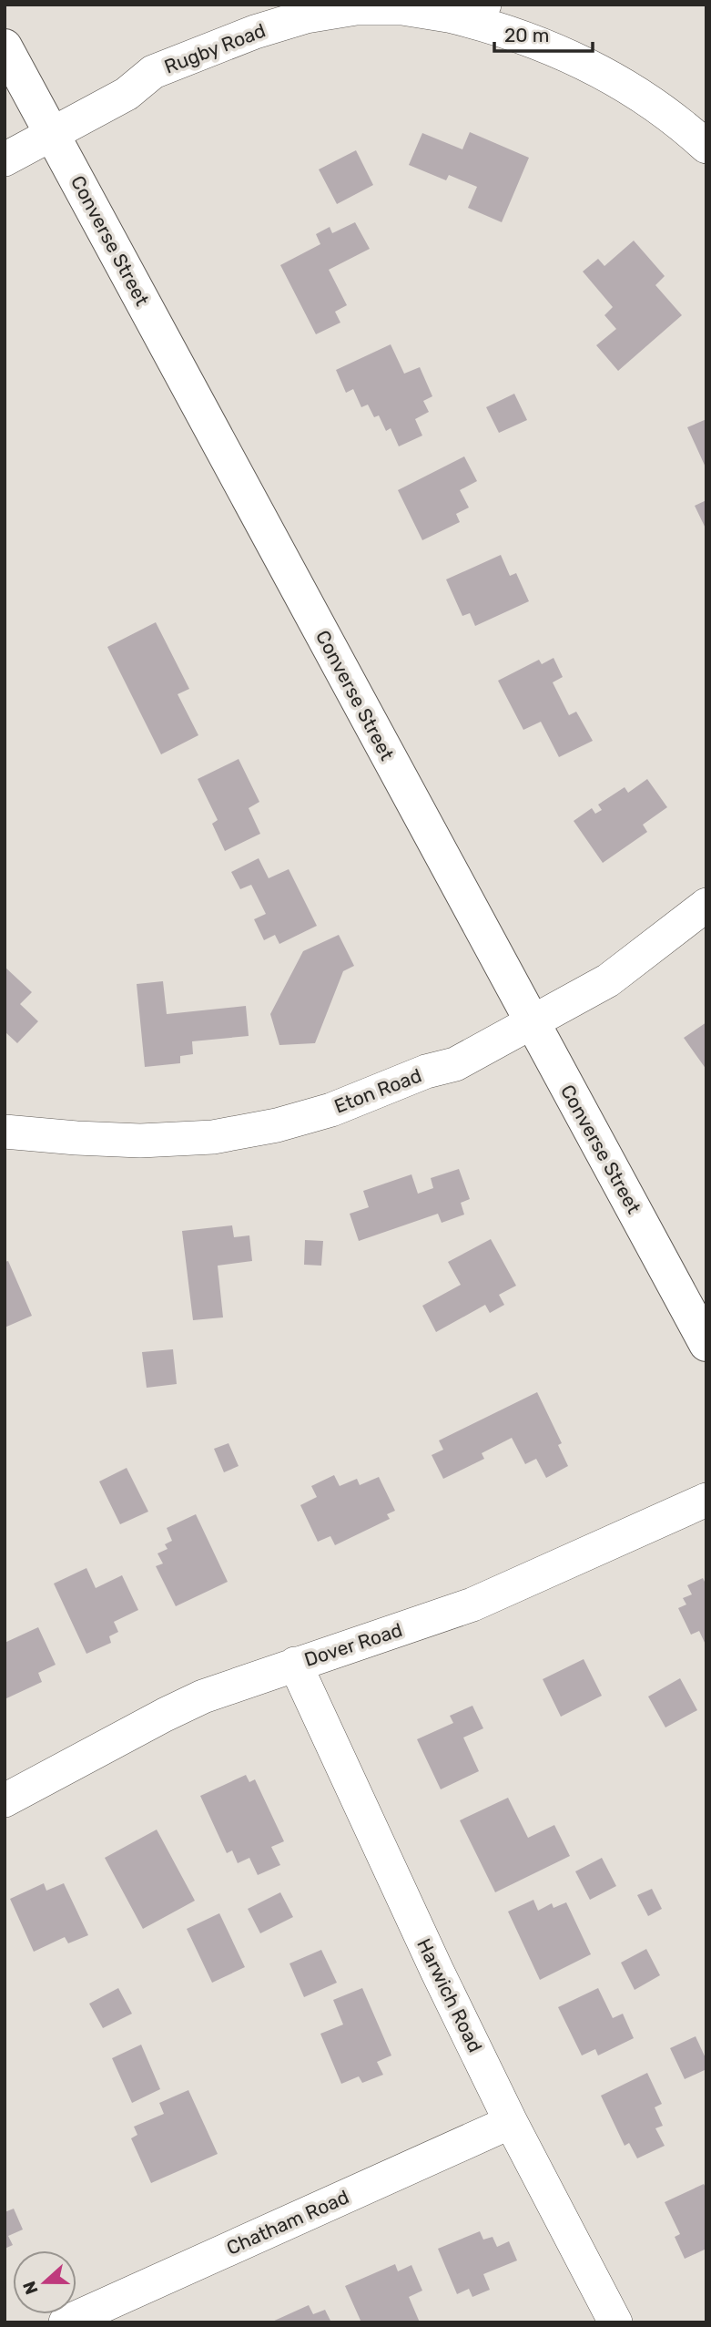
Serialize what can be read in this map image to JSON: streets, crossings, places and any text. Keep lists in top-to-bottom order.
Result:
{
  "streets": {
    "main road": ["Converse Street"],
    "street": [
      "Rugby Road",
      "Eton Road",
      "Dover Road",
      "Harwich Road",
      "Chatham Road"
    ]
  },
  "crossings": [
    ["Rugby Road", "Converse Street"],
    ["Converse Street", "Eton Road"],
    ["Dover Road", "Harwich Road"],
    ["Harwich Road", "Chatham Road"]
  ],
  "scale_bar": "20 m",
  "north": "left"
}
